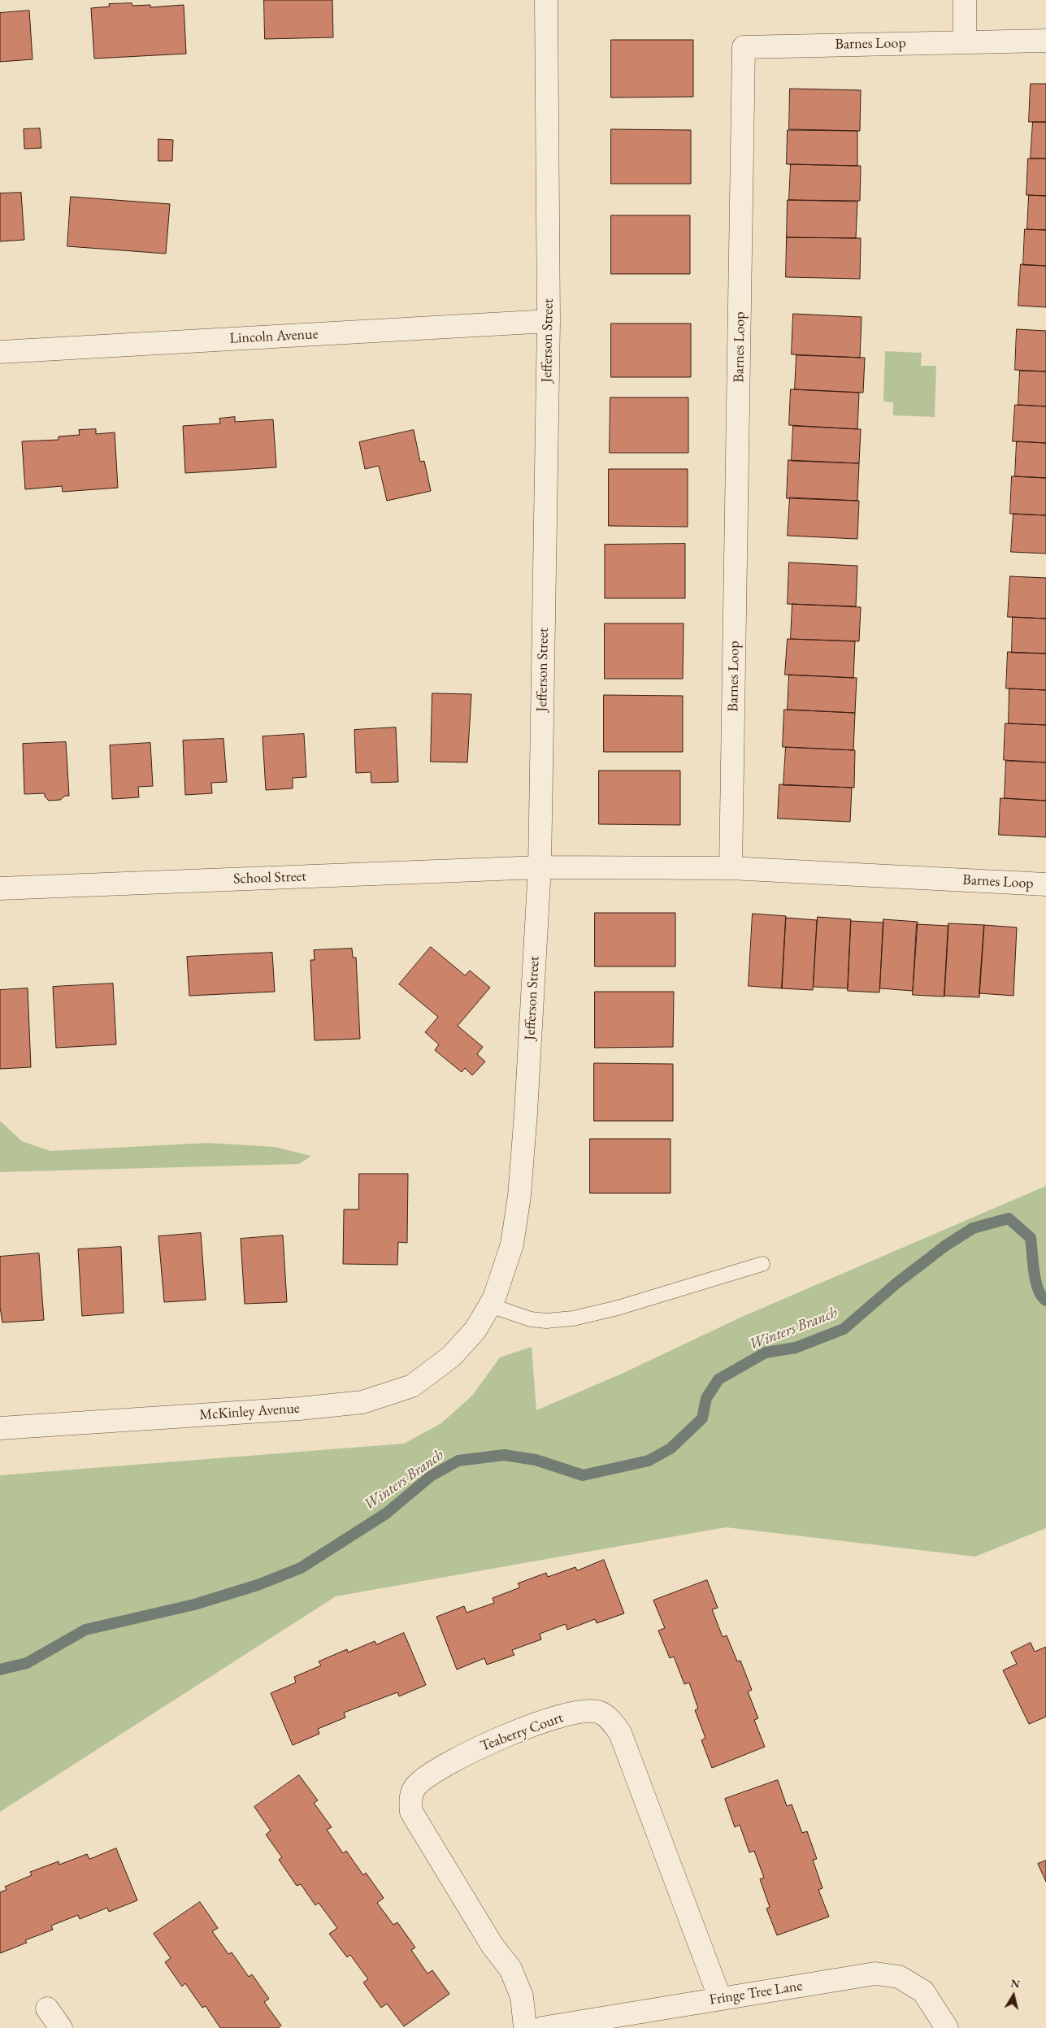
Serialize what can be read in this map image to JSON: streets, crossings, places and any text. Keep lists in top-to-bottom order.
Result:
{
  "streets": {
    "street": [
      "Barnes Loop",
      "Lincoln Avenue",
      "Jefferson Street",
      "School Street",
      "McKinley Avenue",
      "Teaberry Court",
      "Fringe Tree Lane"
    ]
  },
  "crossings": [
    ["Barnes Loop", "Jefferson Street"],
    ["Barnes Loop", "School Street"],
    ["Lincoln Avenue", "Jefferson Street"],
    ["Jefferson Street", "School Street"],
    ["Jefferson Street", "McKinley Avenue"],
    ["Teaberry Court", "Fringe Tree Lane"]
  ],
  "water": ["Winters Branch"],
  "north": "top"
}
